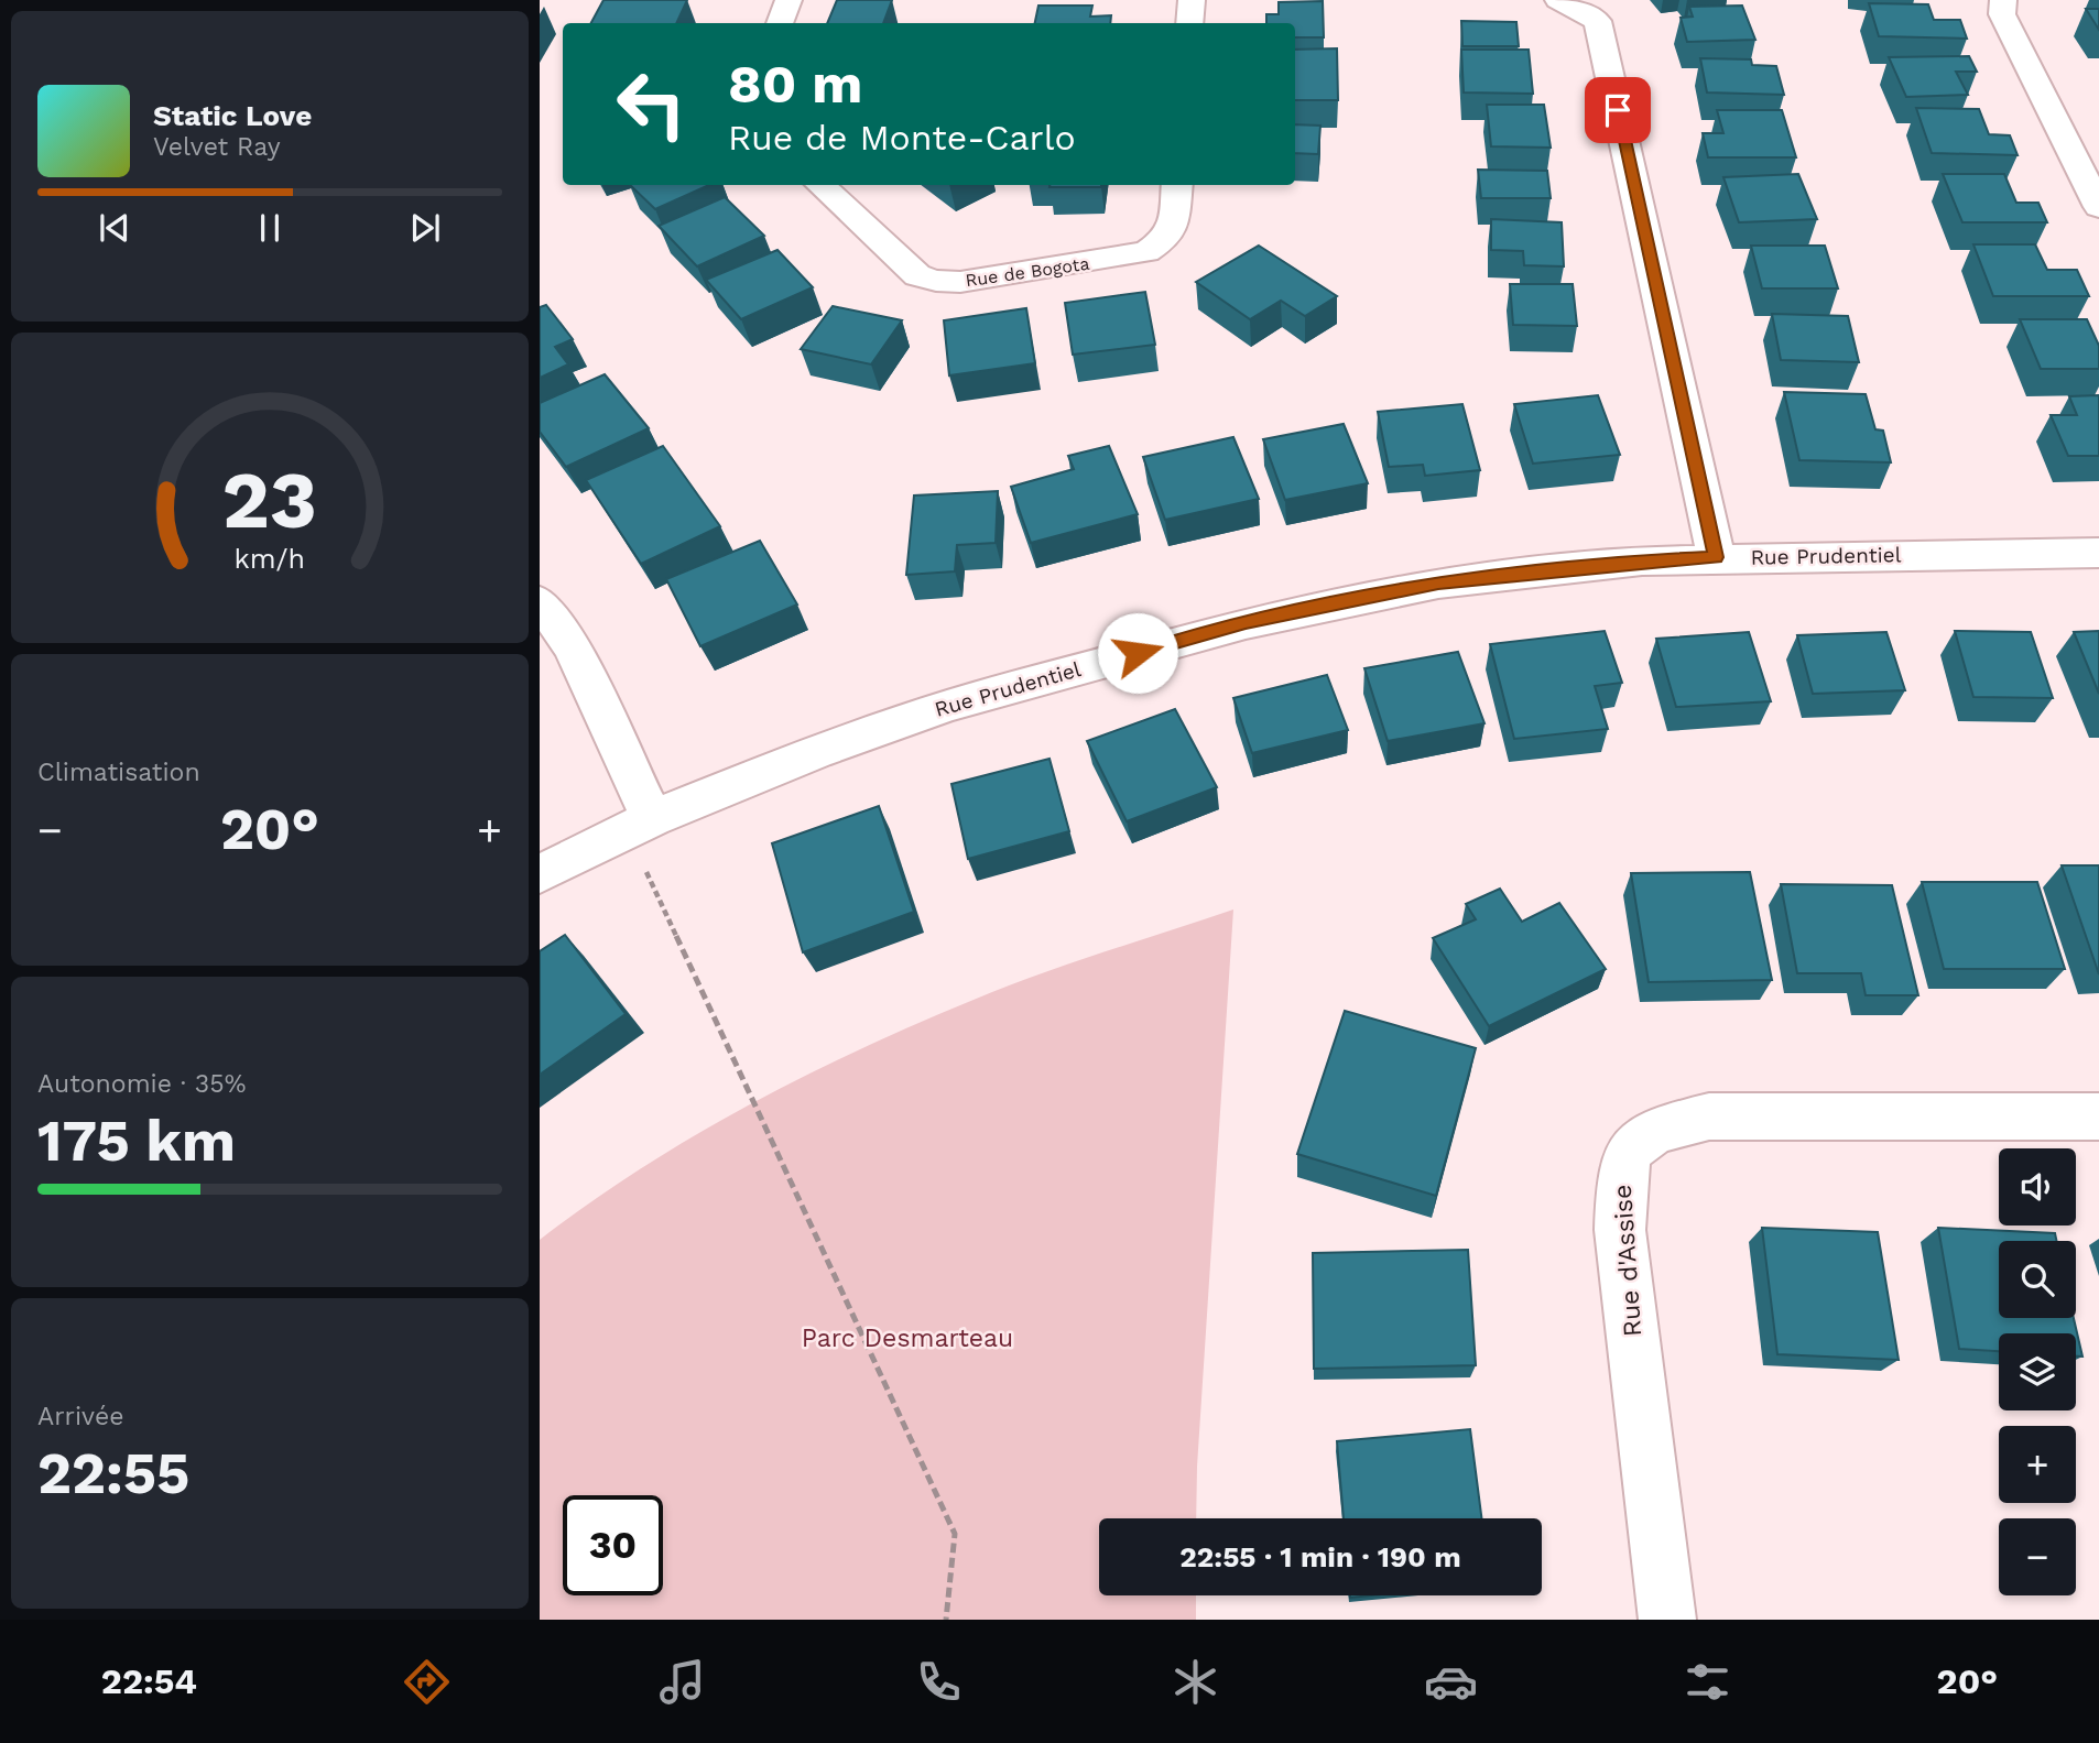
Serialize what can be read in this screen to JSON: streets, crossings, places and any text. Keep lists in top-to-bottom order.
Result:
{
  "streets": {
    "street": ["Rue de Bogota", "Rue Prudentiel", "Rue d'Assise"]
  },
  "parks": ["Parc Desmarteau"],
  "page": {
    "turn": ["80 m", "Rue de Monte-Carlo"],
    "song": ["Static Love", "Velvet Ray"],
    "tile": [
      "Climatisation",
      ["Autonomie · 35%", "175 km"],
      ["Arrivée", "22:55"]
    ],
    "heat": ["−", "20°", "+"],
    "map_buttons": ["+", "−"],
    "limit": "30",
    "trip": "22:55 · 1 min · 190 m",
    "tabs": ["22:54", "20°"],
    "gauge": ["23", "km/h"]
  }
}
